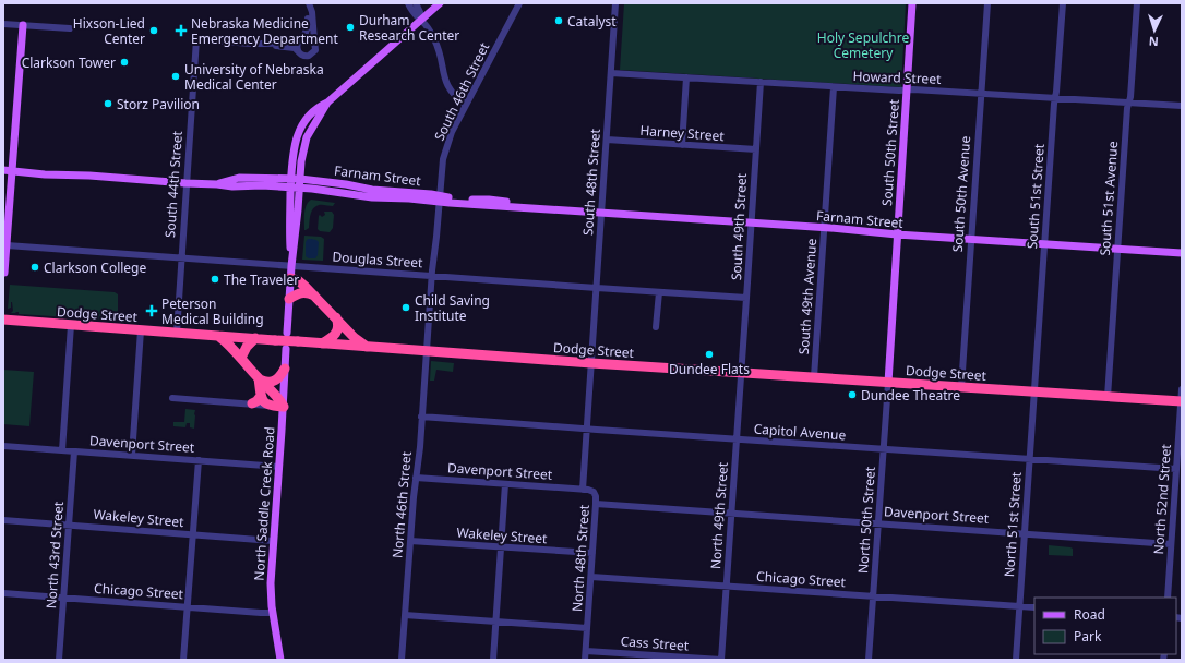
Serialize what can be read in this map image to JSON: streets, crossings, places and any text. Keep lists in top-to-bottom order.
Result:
{
  "streets": {
    "highway": ["Dodge Street"],
    "main road": ["South 50th Street", "Farnam Street", "North Saddle Creek Road"],
    "street": [
      "Howard Street",
      "South 46th Street",
      "Harney Street",
      "South 48th Street",
      "South 44th Street",
      "South 50th Avenue",
      "South 51st Street",
      "South 51st Avenue",
      "South 49th Street",
      "Douglas Street",
      "South 49th Avenue",
      "Capitol Avenue",
      "Davenport Street",
      "North 52nd Street",
      "North 46th Street",
      "North 49th Street",
      "Wakeley Street",
      "North 50th Street",
      "North 51st Street",
      "North 43rd Street",
      "North 48th Street",
      "Chicago Street",
      "Cass Street"
    ]
  },
  "crossings": [
    ["Howard Street", "South 50th Street"],
    ["Howard Street", "South 48th Street"],
    ["Howard Street", "South 50th Avenue"],
    ["Howard Street", "South 51st Street"],
    ["Howard Street", "South 51st Avenue"],
    ["Howard Street", "South 49th Street"],
    ["Howard Street", "South 49th Avenue"],
    ["South 46th Street", "Farnam Street"],
    ["South 46th Street", "Douglas Street"],
    ["South 46th Street", "Dodge Street"],
    ["South 46th Street", "North 46th Street"],
    ["Harney Street", "South 48th Street"],
    ["Harney Street", "South 49th Street"],
    ["South 50th Street", "Farnam Street"],
    ["South 50th Street", "Dodge Street"],
    ["South 50th Street", "North 50th Street"],
    ["Farnam Street", "South 48th Street"],
    ["Farnam Street", "South 44th Street"],
    ["Farnam Street", "South 50th Avenue"],
    ["Farnam Street", "South 51st Street"],
    ["Farnam Street", "South 51st Avenue"],
    ["Farnam Street", "South 49th Street"],
    ["Farnam Street", "South 49th Avenue"],
    ["South 48th Street", "Douglas Street"],
    ["South 48th Street", "Dodge Street"],
    ["South 48th Street", "North 48th Street"],
    ["South 44th Street", "Douglas Street"],
    ["South 44th Street", "Dodge Street"],
    ["South 50th Avenue", "Dodge Street"],
    ["South 51st Street", "Dodge Street"],
    ["South 51st Street", "North 51st Street"],
    ["South 51st Avenue", "Dodge Street"],
    ["South 49th Street", "Douglas Street"],
    ["South 49th Street", "Dodge Street"],
    ["South 49th Street", "North 49th Street"],
    ["South 49th Avenue", "Dodge Street"],
    ["Dodge Street", "North 52nd Street"],
    ["Dodge Street", "North 46th Street"],
    ["Dodge Street", "North 49th Street"],
    ["Dodge Street", "North 50th Street"],
    ["Dodge Street", "North 51st Street"],
    ["Dodge Street", "North 48th Street"],
    ["Capitol Avenue", "North 52nd Street"],
    ["Capitol Avenue", "North 46th Street"],
    ["Capitol Avenue", "North 49th Street"],
    ["Capitol Avenue", "North 50th Street"],
    ["Capitol Avenue", "North 51st Street"],
    ["Capitol Avenue", "North 48th Street"],
    ["Davenport Street", "North 52nd Street"],
    ["Davenport Street", "North Saddle Creek Road"],
    ["Davenport Street", "North 46th Street"],
    ["Davenport Street", "North 49th Street"],
    ["Davenport Street", "North 50th Street"],
    ["Davenport Street", "North 51st Street"],
    ["Davenport Street", "North 43rd Street"],
    ["Davenport Street", "North 48th Street"],
    ["North Saddle Creek Road", "Wakeley Street"],
    ["North Saddle Creek Road", "Chicago Street"],
    ["North 46th Street", "Wakeley Street"],
    ["North 49th Street", "Chicago Street"],
    ["North 49th Street", "Cass Street"],
    ["Wakeley Street", "North 43rd Street"],
    ["Wakeley Street", "North 48th Street"],
    ["North 50th Street", "Chicago Street"],
    ["North 51st Street", "Chicago Street"],
    ["North 43rd Street", "Chicago Street"],
    ["North 48th Street", "Chicago Street"],
    ["North 48th Street", "Cass Street"]
  ],
  "parks": ["Holy Sepulchre Cemetery"],
  "places": {
    "other": [
      "Catalyst",
      "Durham Research Center",
      "Hixson-Lied Center",
      "Clarkson Tower",
      "University of Nebraska Medical Center",
      "Storz Pavilion",
      "Clarkson College",
      "The Traveler",
      "Child Saving Institute",
      "Dundee Flats",
      "Dundee Theatre"
    ],
    "health": ["Nebraska Medicine Emergency Department", "Peterson Medical Building"]
  },
  "legend": ["Road", "Park"],
  "north": "bottom"
}
